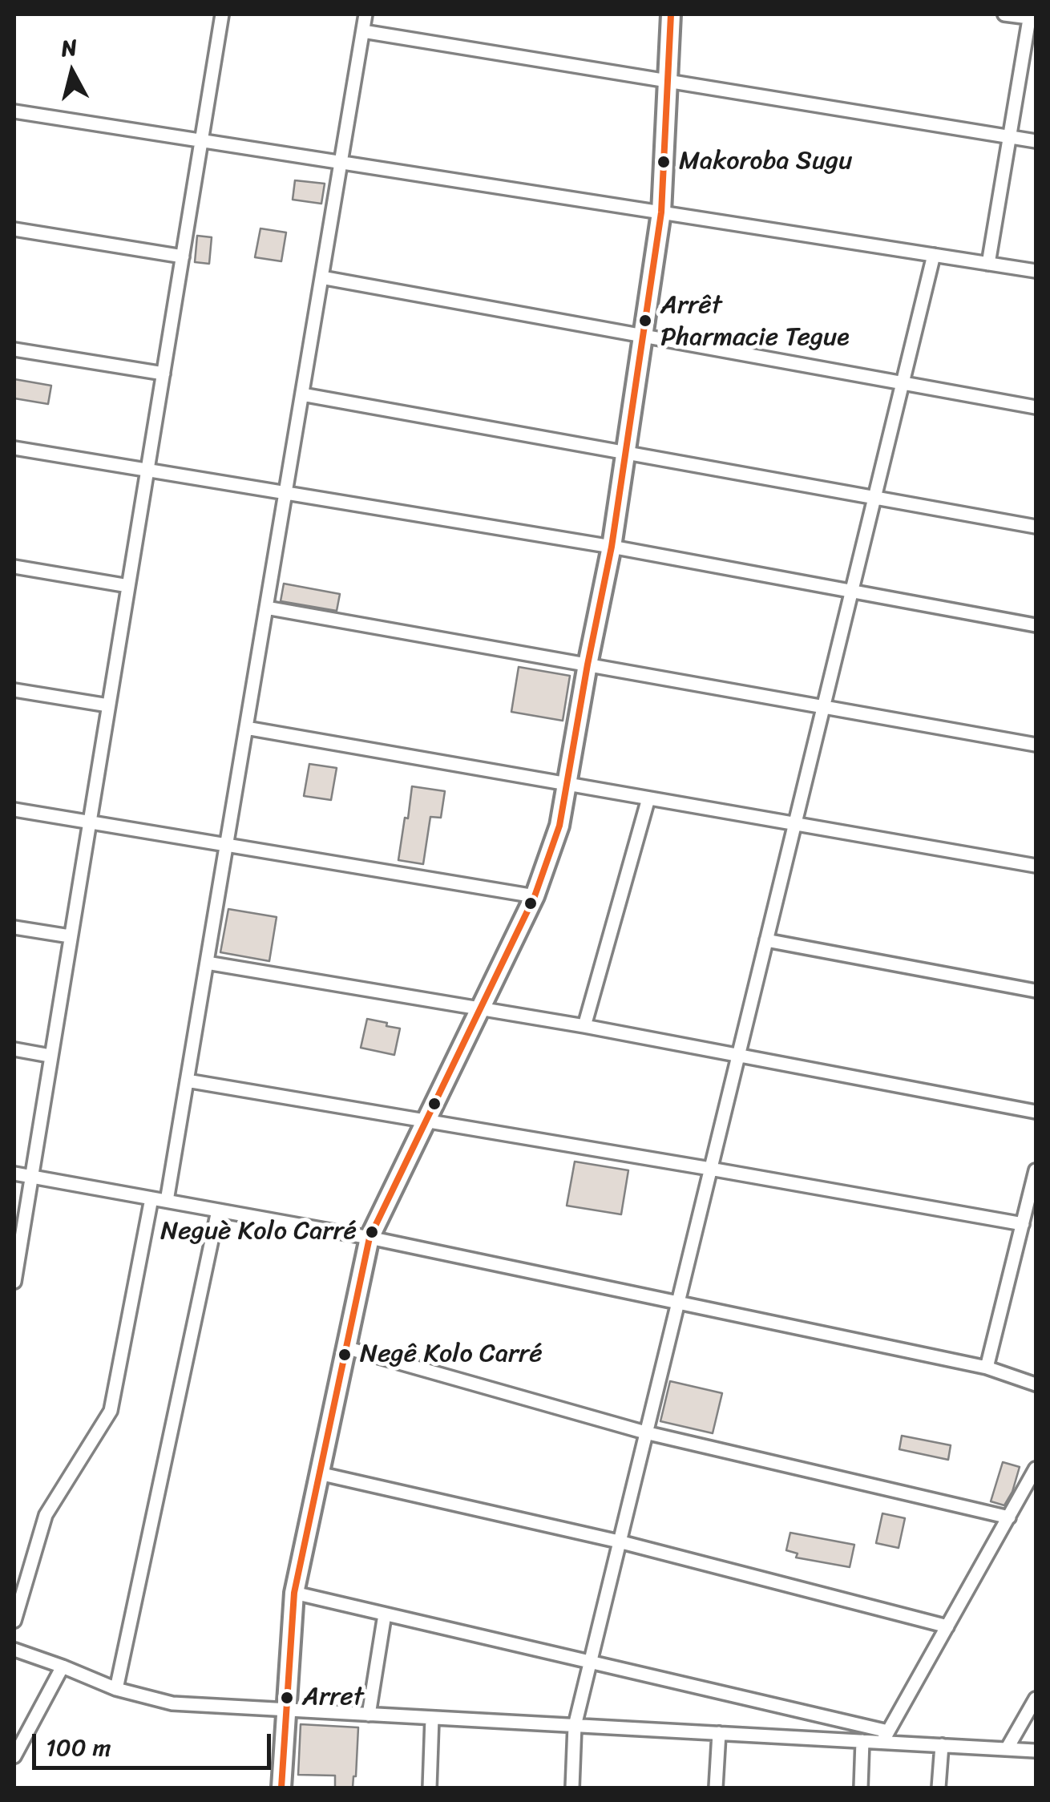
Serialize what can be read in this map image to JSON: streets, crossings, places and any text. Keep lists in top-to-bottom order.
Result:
{
  "places": [
    "Makoroba Sugu",
    "Arrêt Pharmacie Tegue",
    "Neguè Kolo Carré",
    "Negê Kolo Carré",
    "Arret"
  ],
  "scale_bar": "100 m",
  "north": "top"
}
